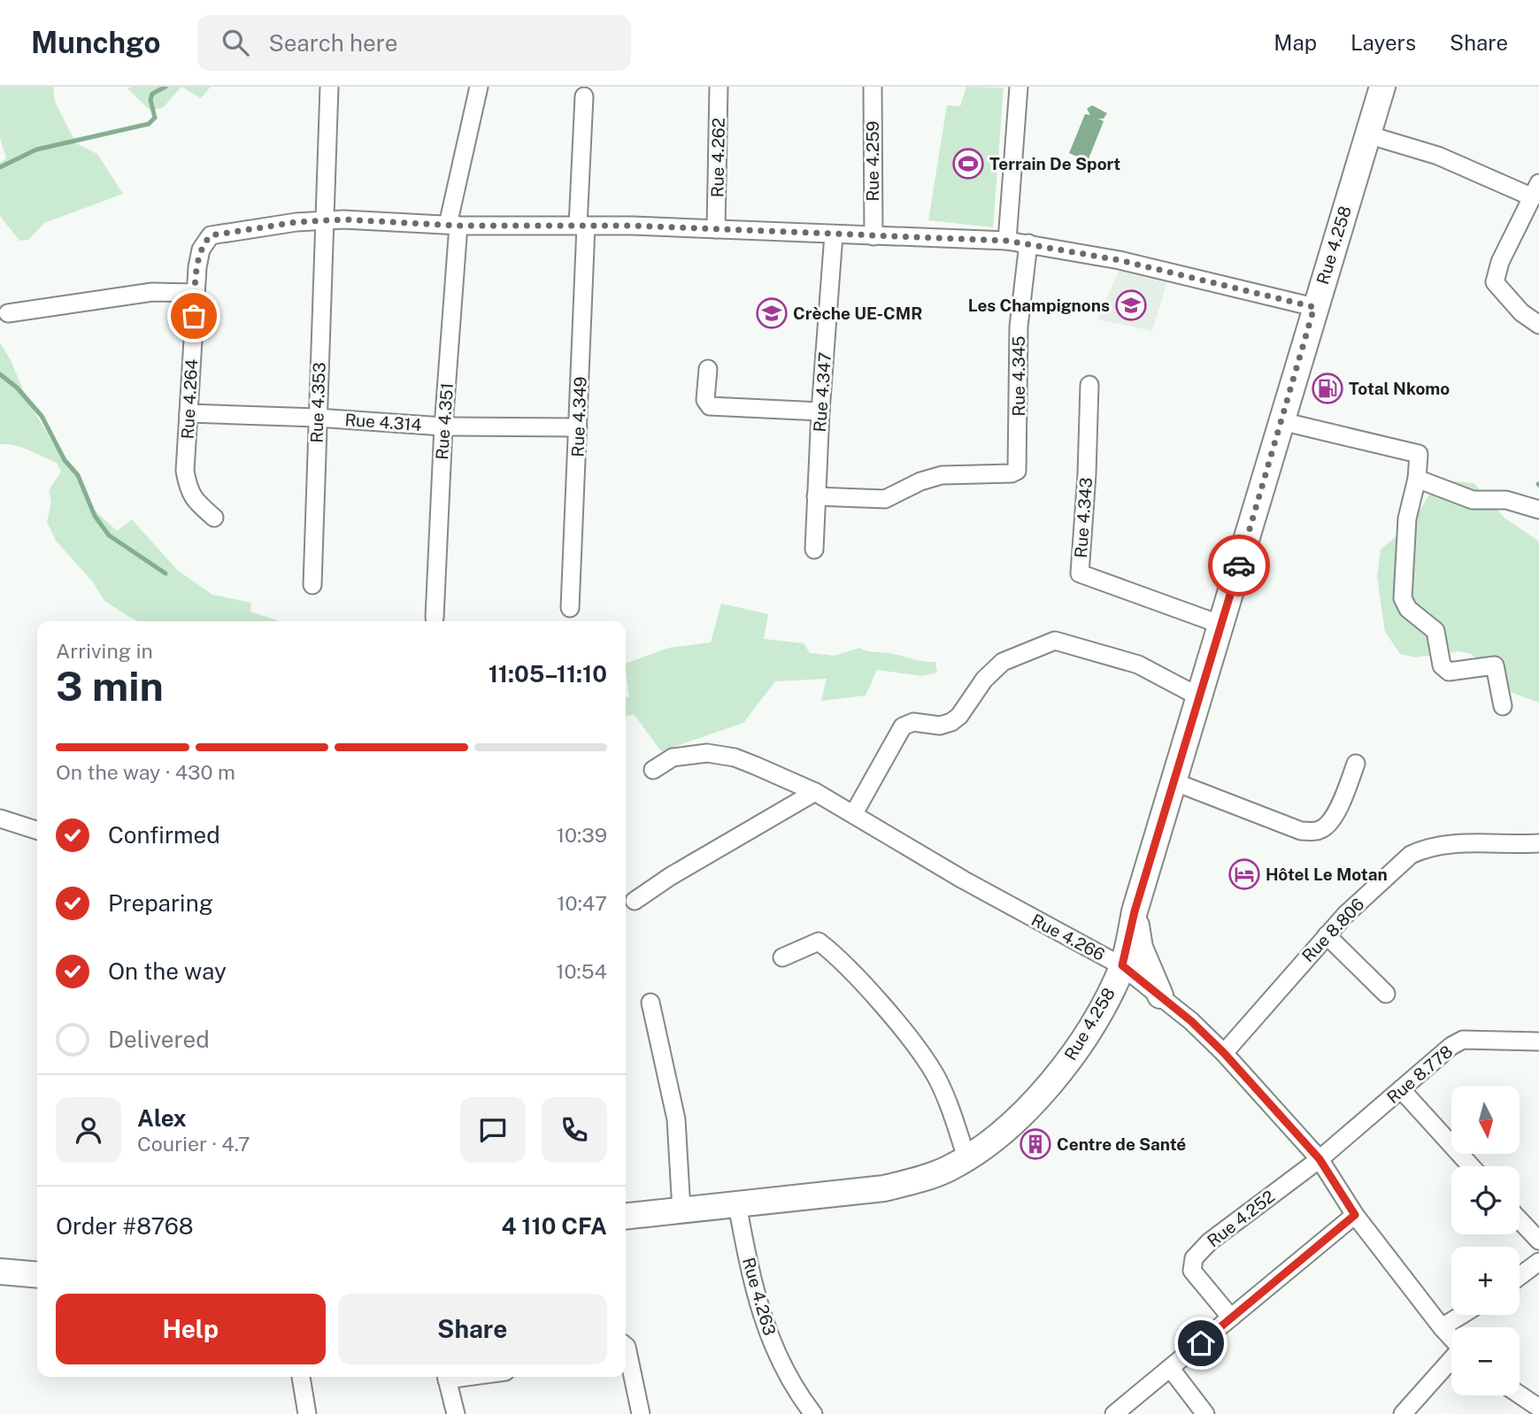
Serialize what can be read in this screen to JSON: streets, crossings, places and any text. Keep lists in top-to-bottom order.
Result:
{
  "streets": {
    "highway": ["Rue 4.258"],
    "street": [
      "Rue 4.262",
      "Rue 4.259",
      "Rue 4.345",
      "Rue 4.347",
      "Rue 4.264",
      "Rue 4.353",
      "Rue 4.349",
      "Rue 4.351",
      "Rue 4.314",
      "Rue 4.343",
      "Rue 8.806",
      "Rue 4.266",
      "Rue 8.778",
      "Rue 4.252",
      "Rue 4.263"
    ]
  },
  "crossings": [
    ["Rue 4.262", "Rue 4.264"],
    ["Rue 4.259", "Rue 4.264"],
    ["Rue 4.258", "Rue 4.264"],
    ["Rue 4.258", "Rue 4.343"],
    ["Rue 4.258", "Rue 4.266"],
    ["Rue 4.258", "Rue 4.263"],
    ["Rue 4.345", "Rue 4.347"],
    ["Rue 4.345", "Rue 4.264"],
    ["Rue 4.347", "Rue 4.264"],
    ["Rue 4.264", "Rue 4.353"],
    ["Rue 4.264", "Rue 4.349"],
    ["Rue 4.264", "Rue 4.351"],
    ["Rue 4.264", "Rue 4.314"],
    ["Rue 4.353", "Rue 4.314"],
    ["Rue 4.349", "Rue 4.314"],
    ["Rue 4.351", "Rue 4.314"],
    ["Rue 8.806", "Rue 4.266"],
    ["Rue 4.266", "Rue 8.778"],
    ["Rue 4.266", "Rue 4.252"],
    ["Rue 8.778", "Rue 4.252"]
  ],
  "places": {
    "sports": ["Terrain De Sport"],
    "school or university": ["Les Champignons", "Crèche UE-CMR"],
    "fuel station": ["Total Nkomo"],
    "hotel": ["Hôtel Le Motan"],
    "building": ["Centre de Santé"]
  },
  "north": "bottom",
  "page": {
    "header": "Munchgo",
    "search": "Search here",
    "nav": ["Map", "Layers", "Share"],
    "heading": ["3 min", "Arriving in", "11:05–11:10"],
    "panel": [
      "Alex",
      "Courier · 4.7",
      "Order #8768",
      "4 110 CFA"
    ],
    "bar": "On the way · 430 m",
    "list": [
      ["Confirmed", "10:39"],
      ["Preparing", "10:47"],
      ["On the way", "10:54"],
      "Delivered"
    ],
    "map_buttons": ["+", "−"],
    "buttons": ["Help", "Share"]
  }
}
